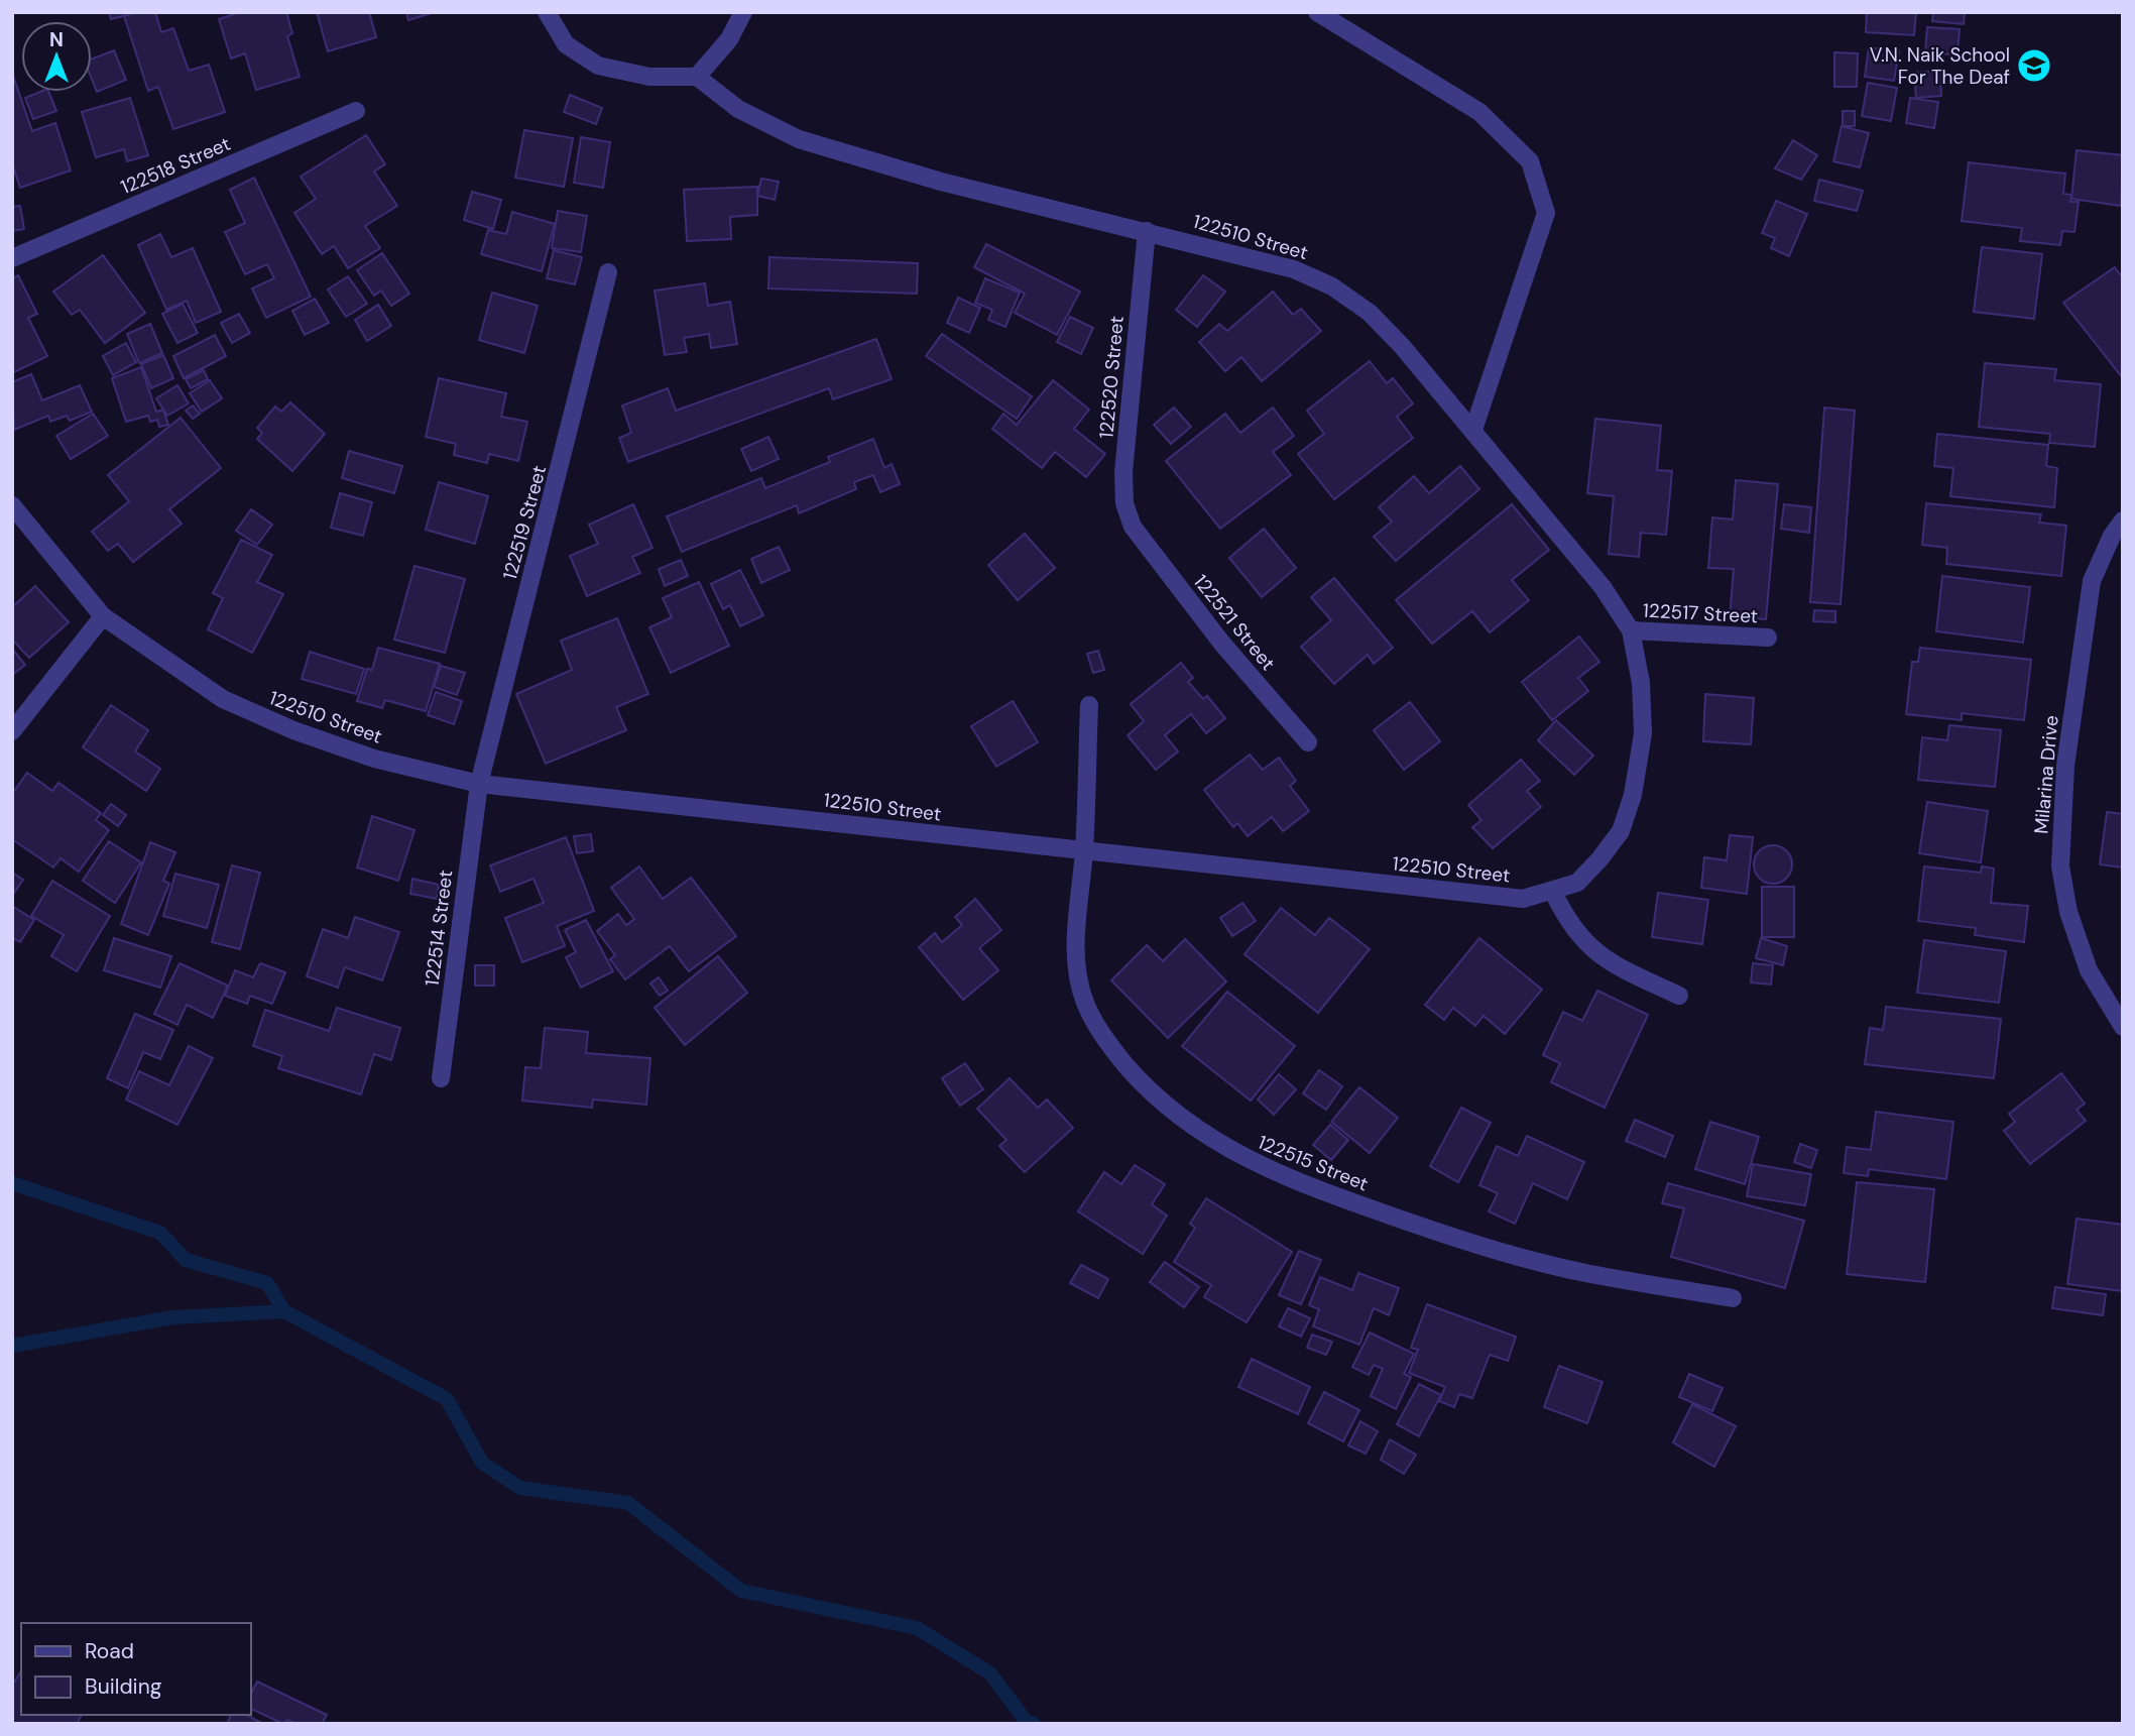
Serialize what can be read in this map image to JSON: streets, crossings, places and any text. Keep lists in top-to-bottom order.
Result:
{
  "streets": {
    "street": [
      "122518 Street",
      "122510 Street",
      "122520 Street",
      "122519 Street",
      "122517 Street",
      "122521 Street",
      "Milarina Drive",
      "122514 Street",
      "122515 Street"
    ]
  },
  "crossings": [
    ["122510 Street", "122520 Street"],
    ["122510 Street", "122519 Street"],
    ["122510 Street", "122517 Street"],
    ["122510 Street", "122514 Street"],
    ["122510 Street", "122515 Street"],
    ["122520 Street", "122521 Street"],
    ["122519 Street", "122514 Street"]
  ],
  "places": {
    "school or university": ["V.N. Naik School For The Deaf"]
  },
  "legend": ["Road", "Building"],
  "north": "top"
}
